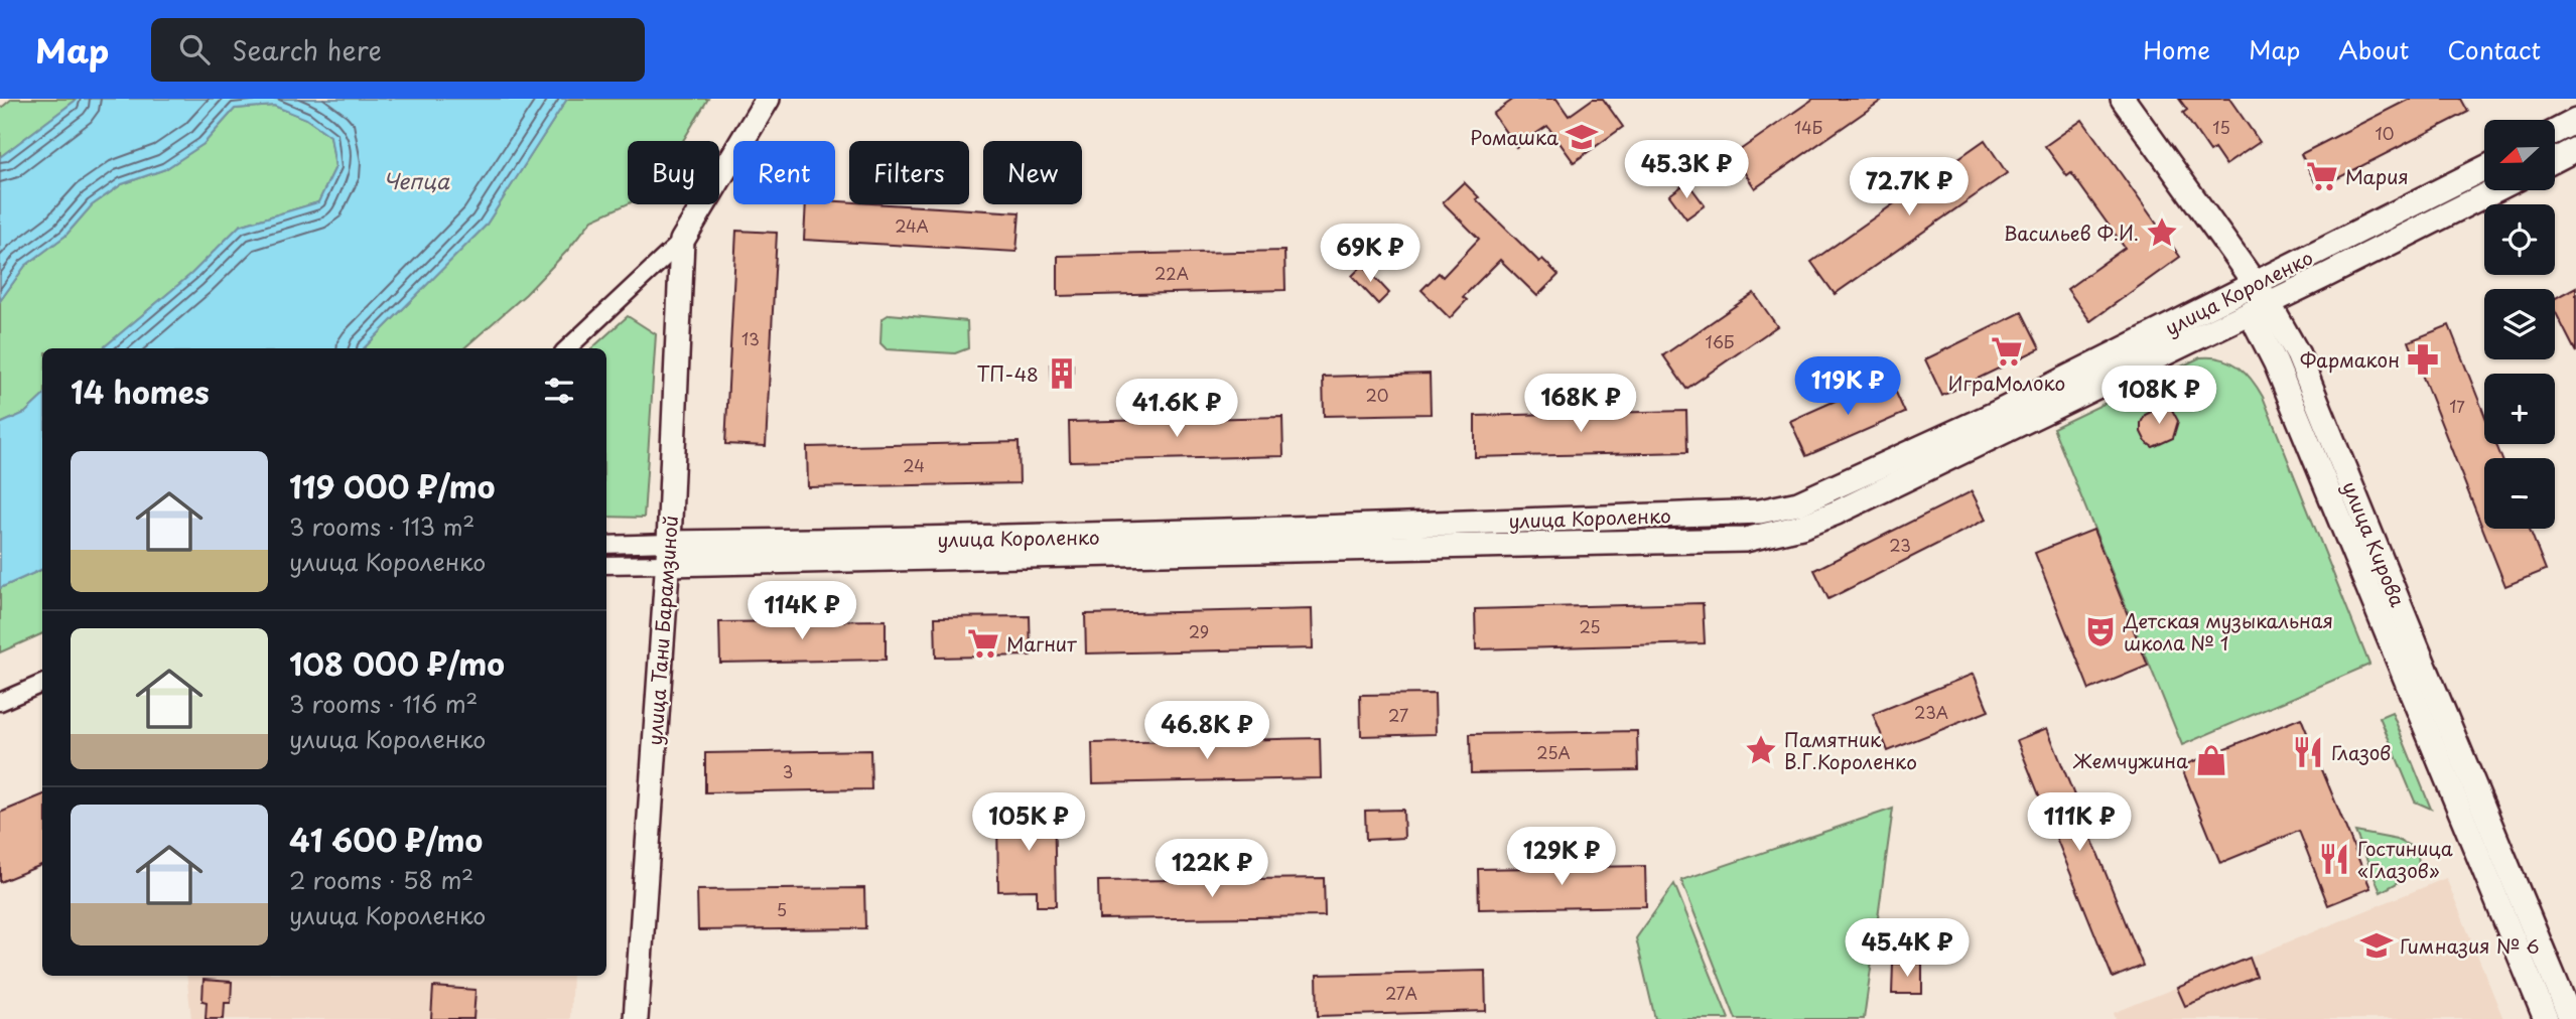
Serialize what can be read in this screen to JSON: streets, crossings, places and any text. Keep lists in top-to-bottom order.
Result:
{
  "streets": {
    "street": ["улица Короленко", "улица Кирова", "улица Тани Барамзиной"]
  },
  "crossings": [
    ["улица Короленко", "улица Кирова"],
    ["улица Короленко", "улица Тани Барамзиной"]
  ],
  "water": ["Чепца"],
  "places": {
    "school or university": ["Ромашка", "Гимназия № 6"],
    "supermarket": ["Мария", "ИграМолоко", "Магнит"],
    "place": ["Васильев Ф.И.", "Памятник В.Г.Короленко"],
    "pharmacy": ["Фармакон"],
    "building": ["ТП-48"],
    "theatre": ["Детская музыкальная школа № 1"],
    "restaurant": ["Глазов", "Гостиница «Глазов»"],
    "shop": ["Жемчужина"]
  },
  "house_numbers": [
    "14Б",
    "15",
    "10",
    "24А",
    "22А",
    "13",
    "16Б",
    "20",
    "17",
    "24",
    "23",
    "25",
    "29",
    "23А",
    "27",
    "25А",
    "3",
    "5",
    "27А"
  ],
  "north": "left",
  "page": {
    "header": "Map",
    "search": "Search here",
    "nav": [
      "Home",
      "Map",
      "About",
      "Contact"
    ],
    "map_buttons": ["+", "−"],
    "price": [
      "45.3K ₽",
      "72.7K ₽",
      "69K ₽",
      "119K ₽",
      "108K ₽",
      "168K ₽",
      "41.6K ₽",
      "114K ₽",
      "46.8K ₽",
      "105K ₽",
      "111K ₽",
      "129K ₽",
      "122K ₽",
      "45.4K ₽"
    ],
    "chip": [
      "Buy",
      "Rent",
      "Filters",
      "New"
    ],
    "heading": "14 homes",
    "list": [
      {
        "name": "119 000 ₽/mo",
        "note": "3 rooms · 113 m² · улица Короленко"
      },
      {
        "name": "108 000 ₽/mo",
        "note": "3 rooms · 116 m² · улица Короленко"
      },
      {
        "name": "41 600 ₽/mo",
        "note": "2 rooms · 58 m² · улица Короленко"
      }
    ]
  }
}
